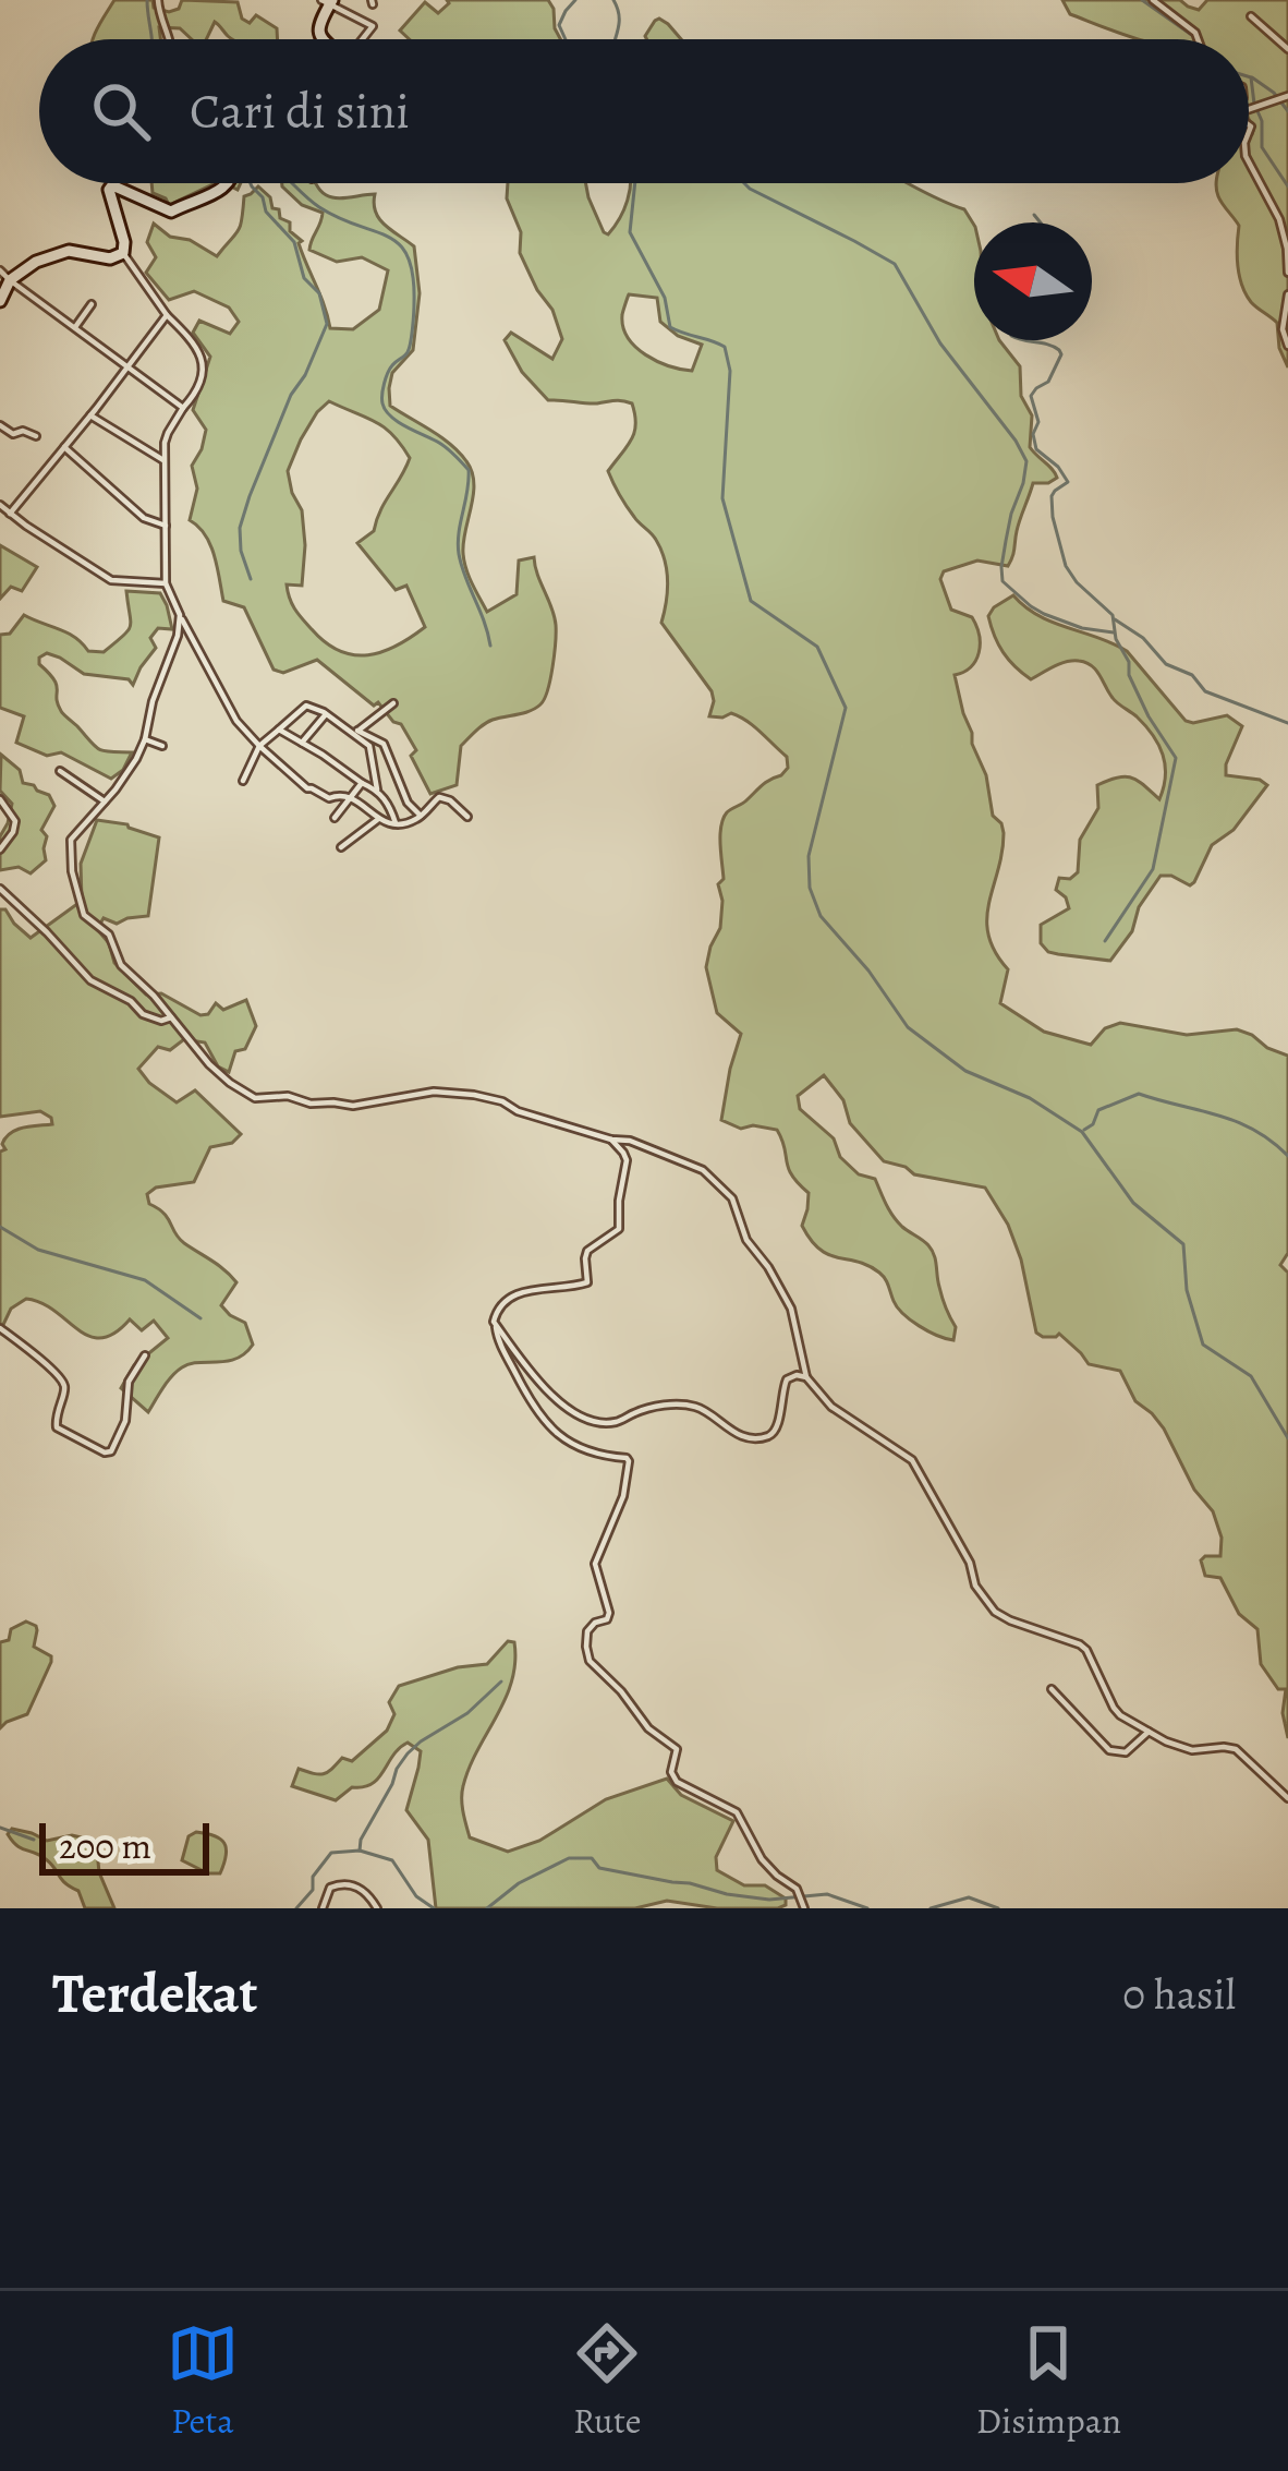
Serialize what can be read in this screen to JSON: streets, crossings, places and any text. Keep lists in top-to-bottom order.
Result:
{
  "scale_bar": "200 m",
  "north": "left",
  "page": {
    "search": "Cari di sini",
    "scale": "200 m",
    "heading": ["Terdekat", "0 hasil"],
    "nav": ["Peta", "Rute", "Disimpan"]
  }
}
